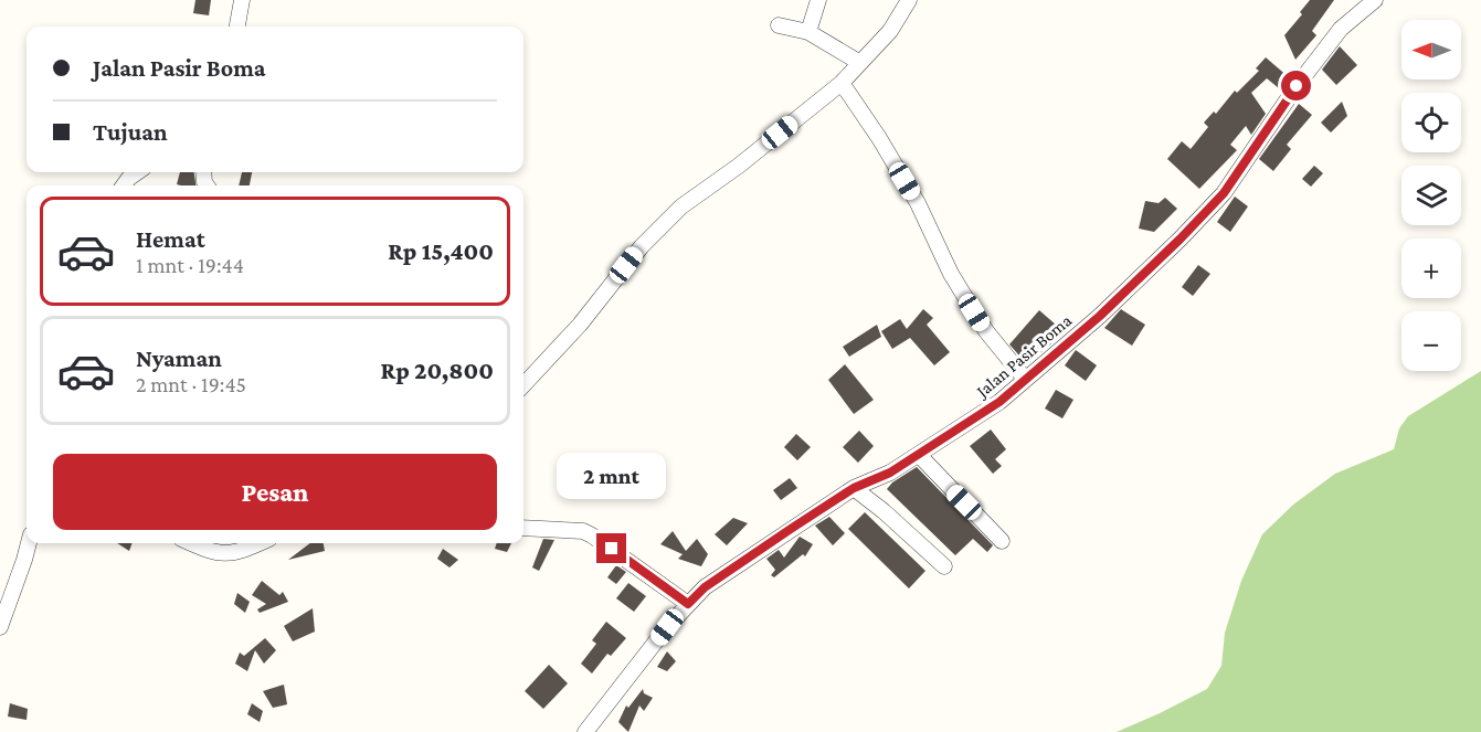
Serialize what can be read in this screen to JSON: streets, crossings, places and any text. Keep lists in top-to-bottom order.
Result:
{
  "streets": {
    "street": ["Jalan Pasir Boma"]
  },
  "north": "left",
  "page": {
    "map_buttons": ["+", "−"],
    "banner": ["Jalan Pasir Boma", "Tujuan"],
    "list": [
      {
        "name": "Hemat",
        "note": "1 mnt · 19:44",
        "value": "Rp 15,400"
      },
      {
        "name": "Nyaman",
        "note": "2 mnt · 19:45",
        "value": "Rp 20,800"
      }
    ],
    "buttons": "Pesan",
    "bubble": "2 mnt"
  }
}
